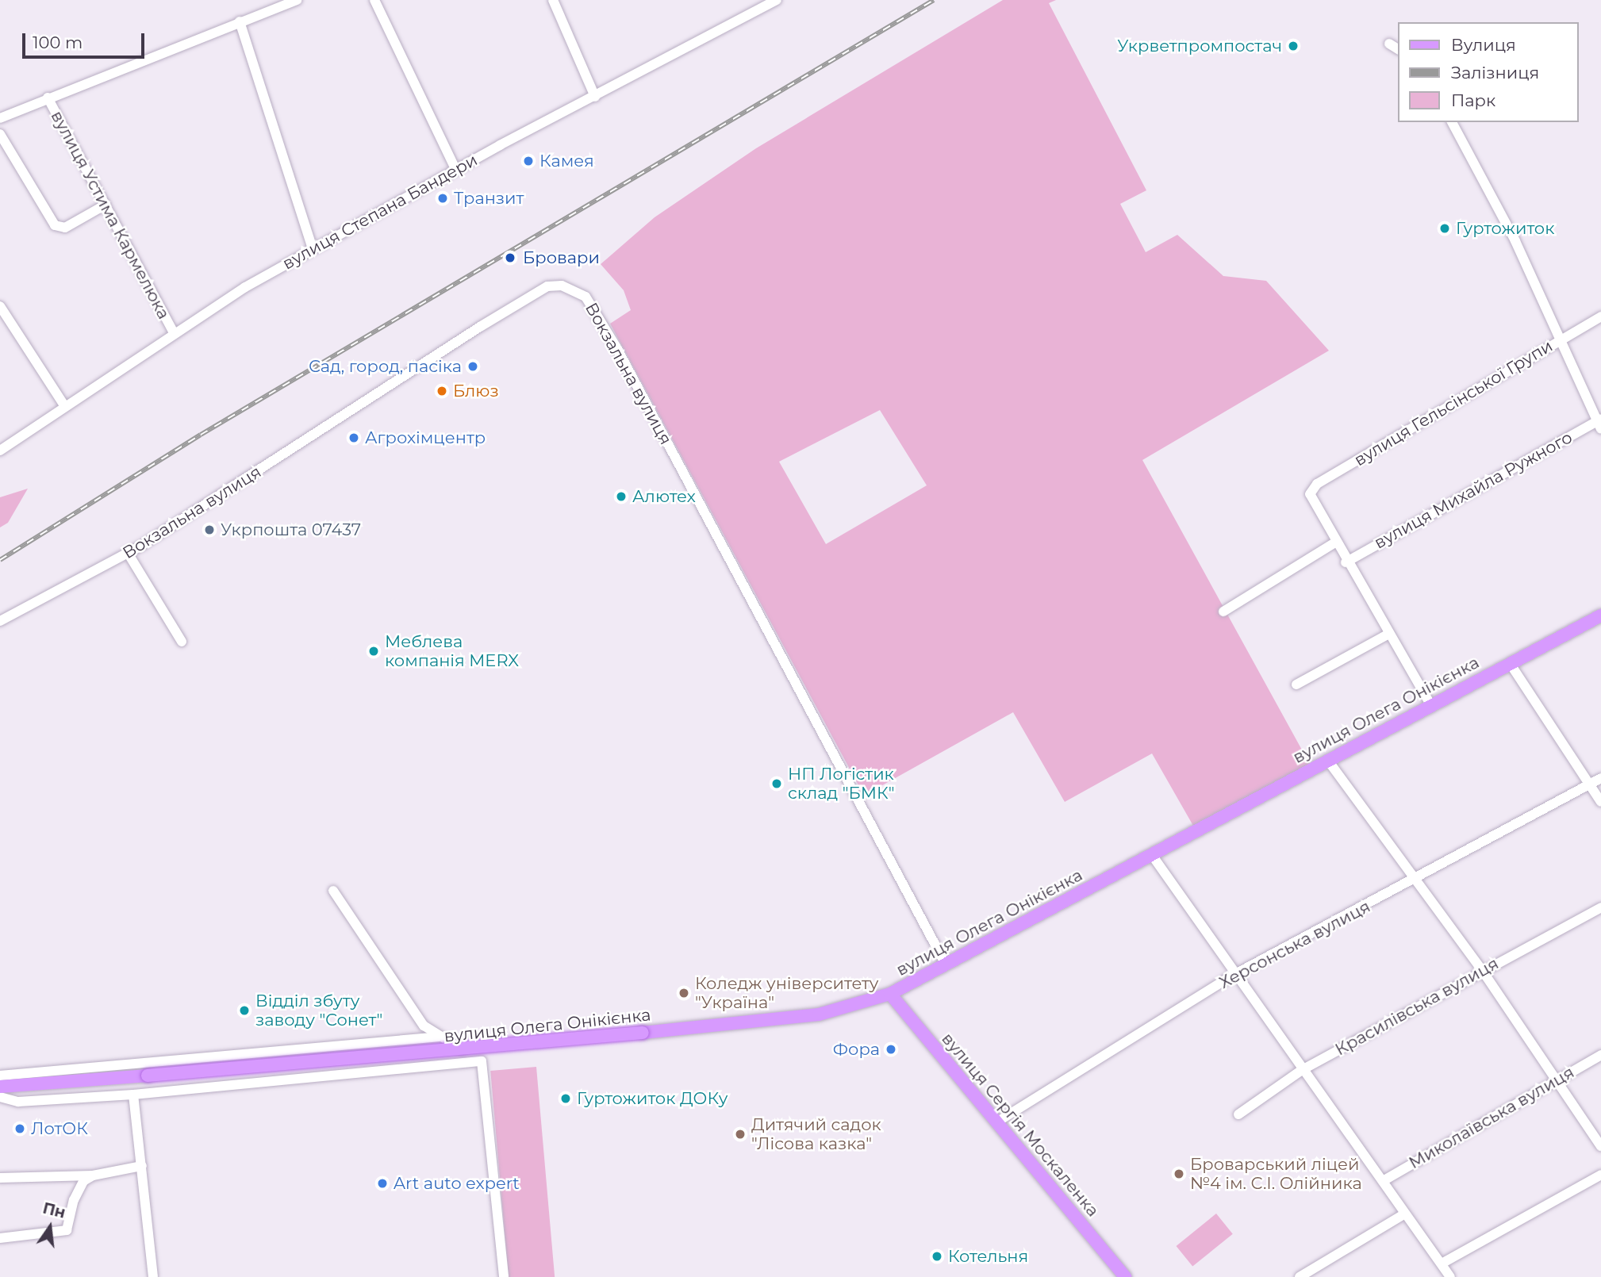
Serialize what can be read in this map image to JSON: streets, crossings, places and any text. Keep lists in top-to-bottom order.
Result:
{
  "streets": {
    "main road": ["вулиця Олега Онікієнка", "вулиця Сергія Москаленка"],
    "street": [
      "вулиця Степана Бандери",
      "вулиця Устима Кармелюка",
      "Вокзальна вулиця",
      "вулиця Гельсінської Групи",
      "вулиця Михайла Ружного",
      "Херсонська вулиця",
      "Красилівська вулиця",
      "Миколаївська вулиця"
    ]
  },
  "crossings": [
    ["вулиця Степана Бандери", "вулиця Устима Кармелюка"],
    ["Вокзальна вулиця", "вулиця Олега Онікієнка"],
    ["вулиця Олега Онікієнка", "вулиця Сергія Москаленка"],
    ["Херсонська вулиця", "вулиця Сергія Москаленка"]
  ],
  "places": [
    "Укрветпромпостач",
    "Камея",
    "Транзит",
    "Гуртожиток",
    "Бровари",
    "Сад, город, пасіка",
    "Блюз",
    "Агрохімцентр",
    "Алютех",
    "Укрпошта 07437",
    "Меблева компанія MERX",
    "НП Логістик склад \"БМК\"",
    "Коледж університету \"Україна\"",
    "Відділ збуту заводу \"Сонет\"",
    "Фора",
    "Гуртожиток ДОКу",
    "ЛотОК",
    "Дитячий садок \"Лісова казка\"",
    "Броварський ліцей №4 ім. С.І. Олійника",
    "Art auto expert",
    "Котельня"
  ],
  "legend": ["Вулиця", "Залізниця", "Парк"],
  "scale_bar": "100 m",
  "north": "top"
}
